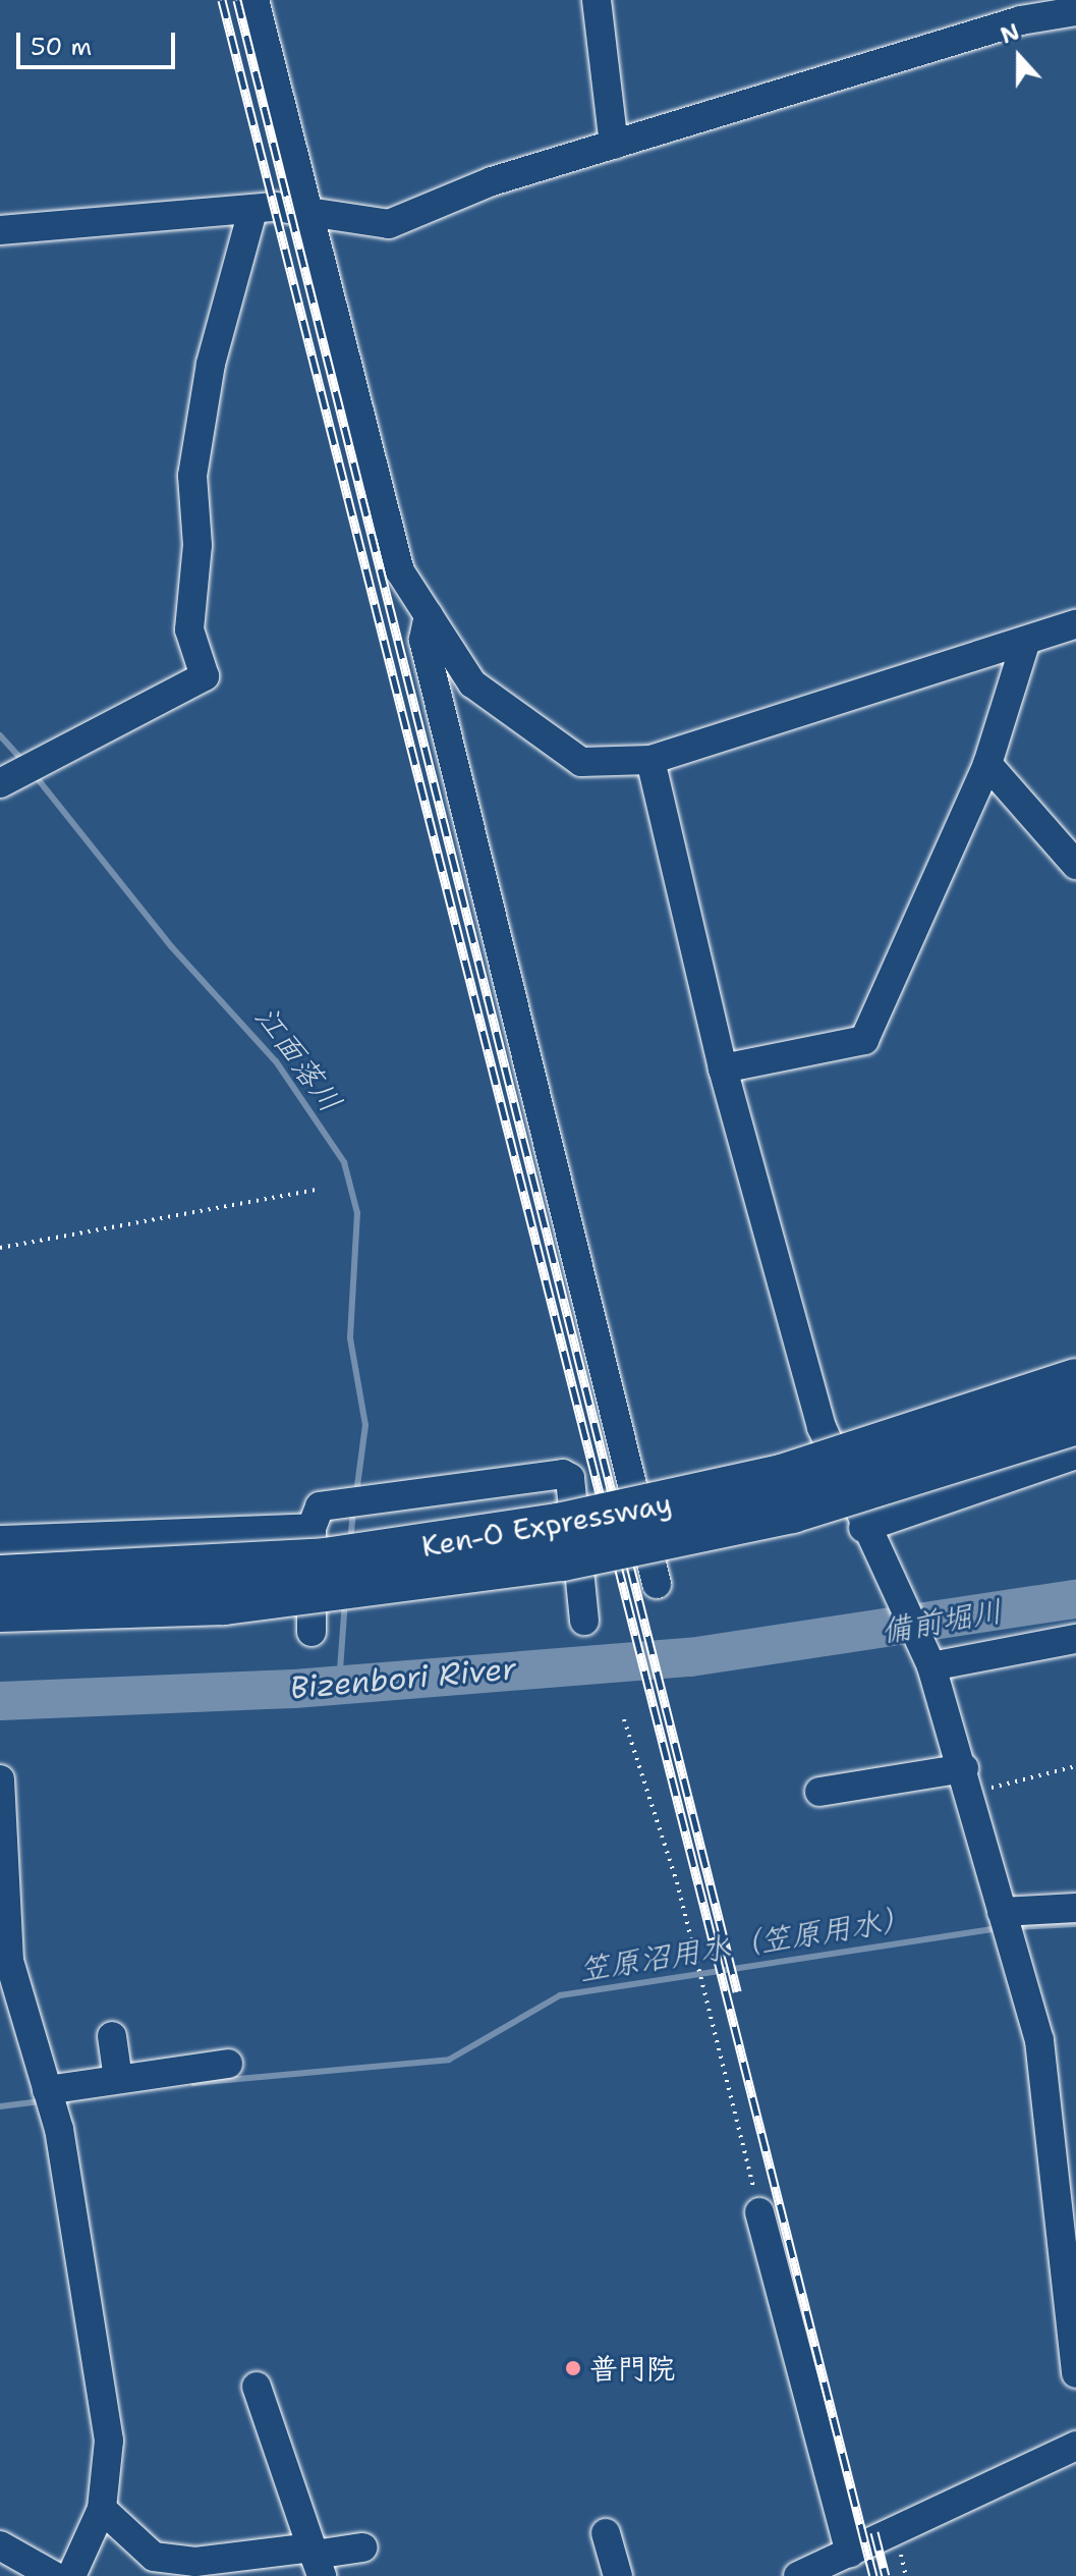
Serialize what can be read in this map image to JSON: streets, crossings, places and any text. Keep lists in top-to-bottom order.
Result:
{
  "streets": {
    "highway": ["Ken-O Expressway"]
  },
  "water": [
    "江面落川",
    "備前堀川",
    "Bizenbori River",
    "笠原沼用水（笠原用水）"
  ],
  "places": ["普門院"],
  "scale_bar": "50 m",
  "north": "top"
}
